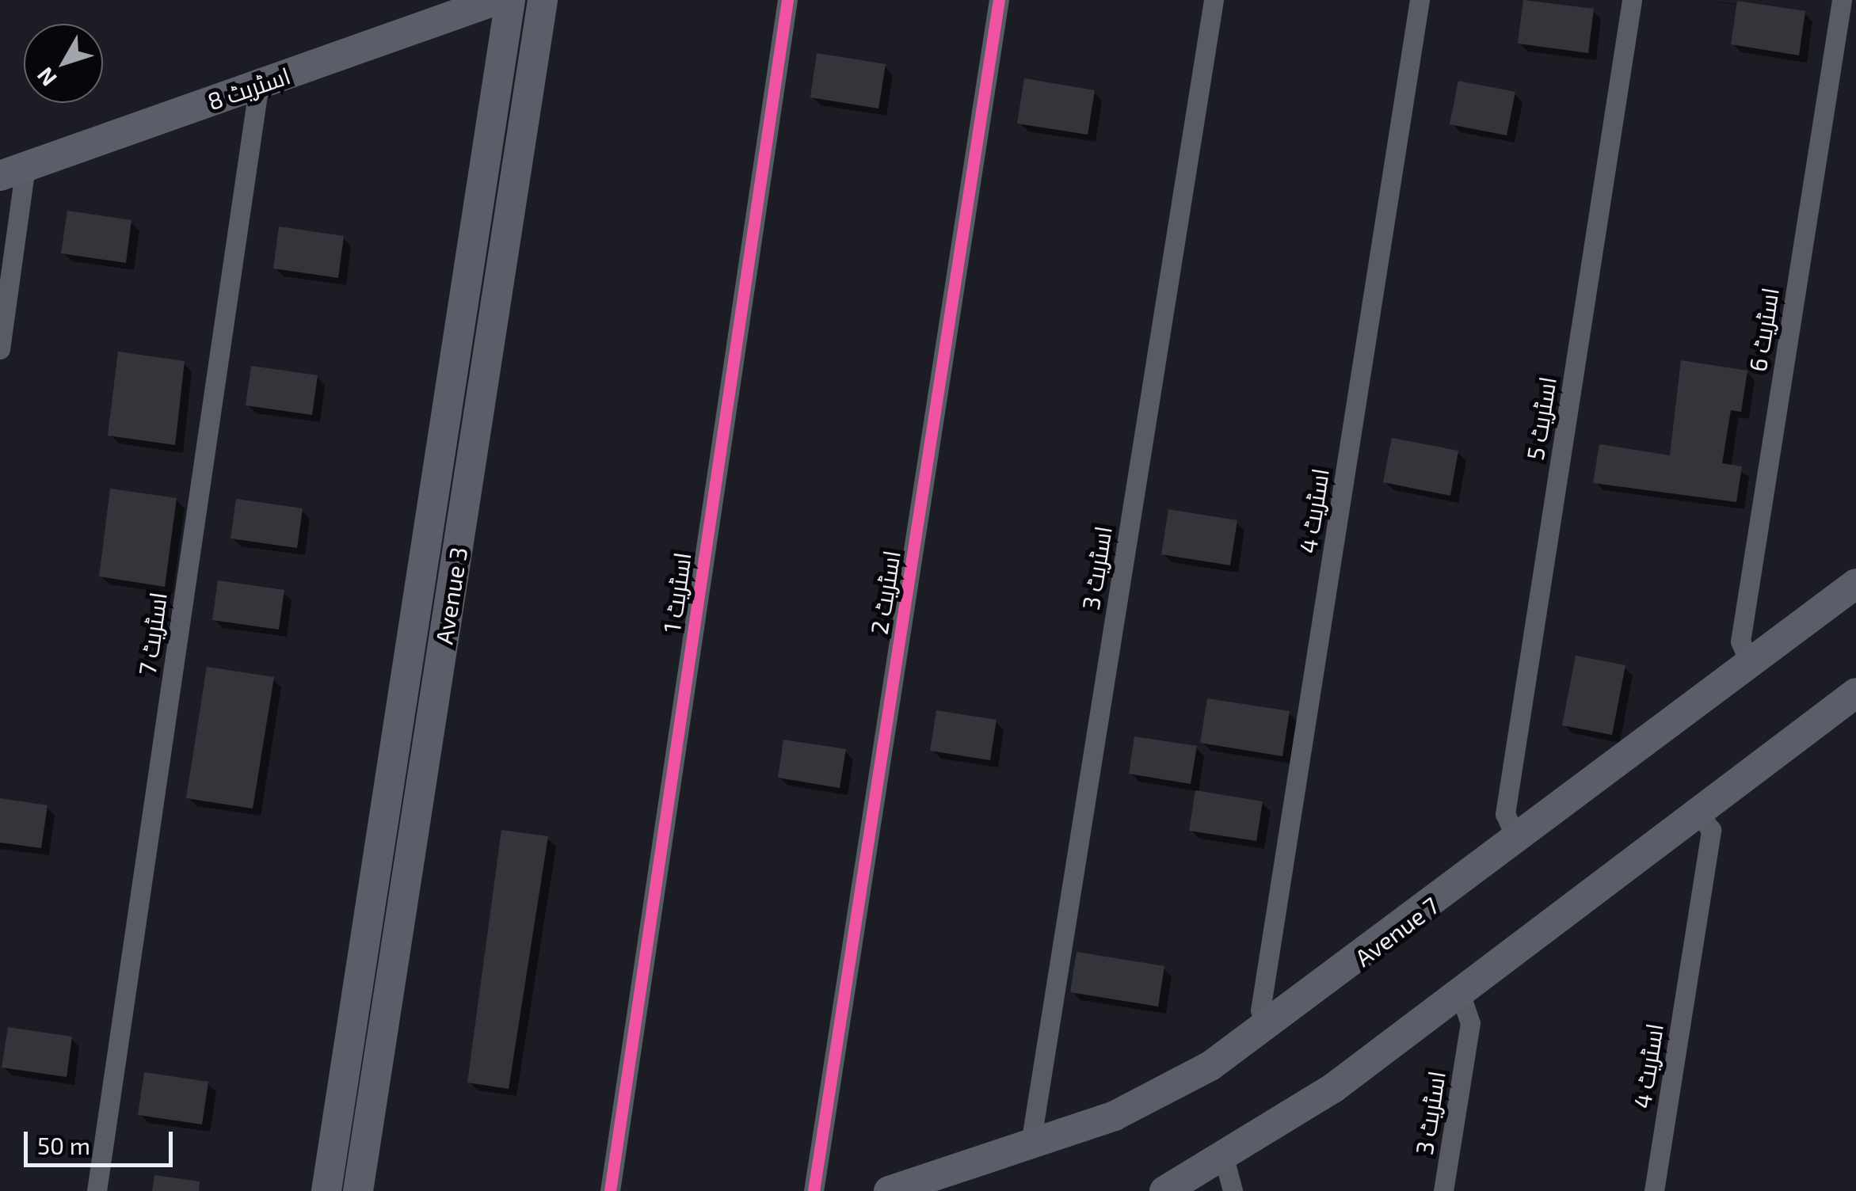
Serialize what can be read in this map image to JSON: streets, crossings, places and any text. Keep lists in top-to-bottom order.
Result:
{
  "streets": {
    "main road": ["اسٹریٹ 8", "Avenue 3", "Avenue 7"],
    "street": [
      "اسٹریٹ 6",
      "اسٹریٹ 5",
      "اسٹریٹ 4",
      "اسٹریٹ 3",
      "اسٹریٹ 1",
      "اسٹریٹ 2",
      "اسٹریٹ 7"
    ]
  },
  "crossings": [
    ["اسٹریٹ 8", "اسٹریٹ 7"],
    ["اسٹریٹ 6", "Avenue 7"],
    ["اسٹریٹ 5", "Avenue 7"],
    ["اسٹریٹ 4", "Avenue 7"],
    ["اسٹریٹ 3", "Avenue 7"]
  ],
  "scale_bar": "50 m",
  "north": "bottom left"
}
